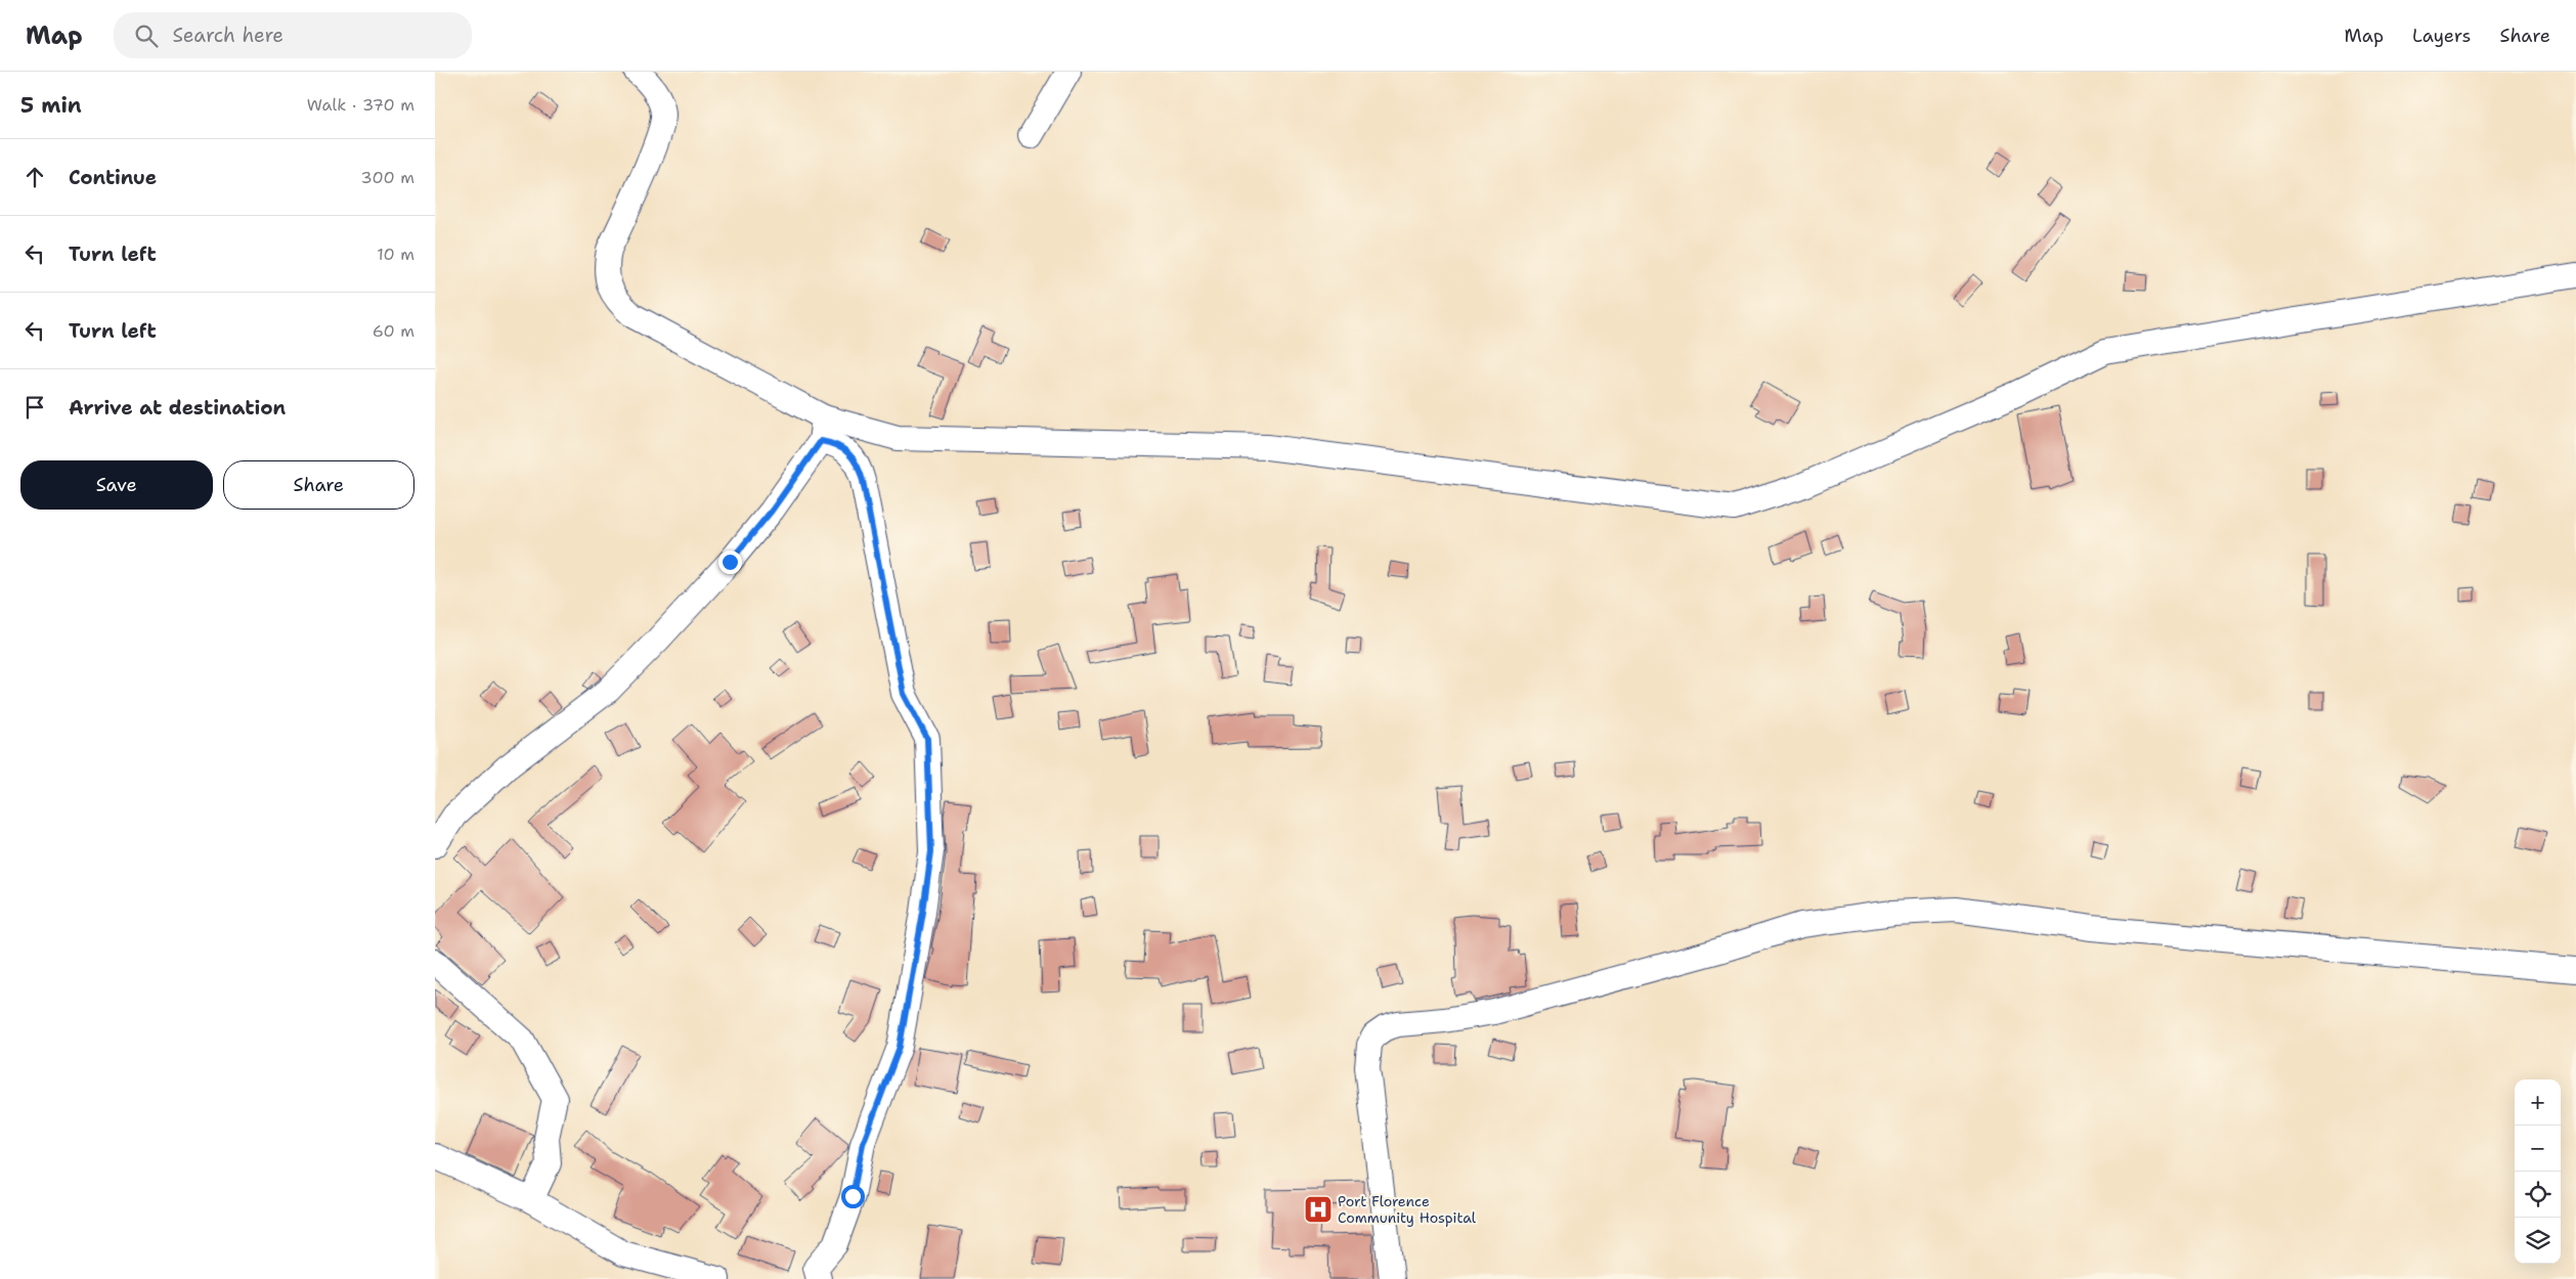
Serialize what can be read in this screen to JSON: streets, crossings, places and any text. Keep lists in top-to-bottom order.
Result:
{
  "places": {
    "hospital": ["Port Florence Community Hospital"]
  },
  "page": {
    "header": "Map",
    "search": "Search here",
    "nav": ["Map", "Layers", "Share"],
    "heading": ["5 min", "Walk · 370 m"],
    "list": [
      ["Continue", "300 m"],
      ["Turn left", "10 m"],
      ["Turn left", "60 m"],
      "Arrive at destination"
    ],
    "buttons": ["Save", "Share"],
    "map_buttons": ["+", "−"]
  }
}
